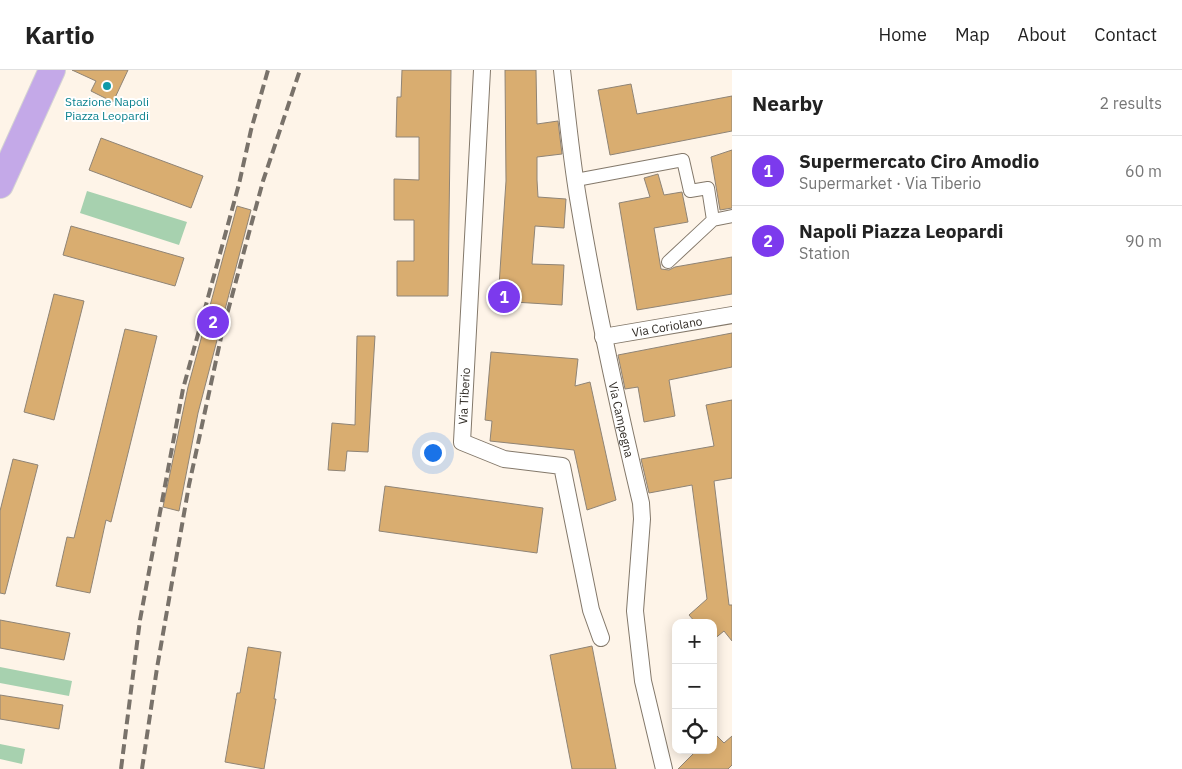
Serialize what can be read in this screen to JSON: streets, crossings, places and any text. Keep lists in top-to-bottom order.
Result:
{
  "streets": {
    "street": ["Via Coriolano", "Via Tiberio", "Via Campegna"]
  },
  "crossings": [
    ["Via Coriolano", "Via Campegna"]
  ],
  "places": ["Stazione Napoli Piazza Leopardi"],
  "page": {
    "header": "Kartio",
    "nav": [
      "Home",
      "Map",
      "About",
      "Contact"
    ],
    "heading": ["Nearby", "2 results"],
    "list": [
      {
        "mark": "1",
        "name": "Supermercato Ciro Amodio",
        "note": "Supermarket · Via Tiberio",
        "value": "60 m"
      },
      {
        "mark": "2",
        "name": "Napoli Piazza Leopardi",
        "note": "Station",
        "value": "90 m"
      }
    ],
    "pins": ["1", "2"],
    "map_buttons": ["+", "−"]
  }
}
